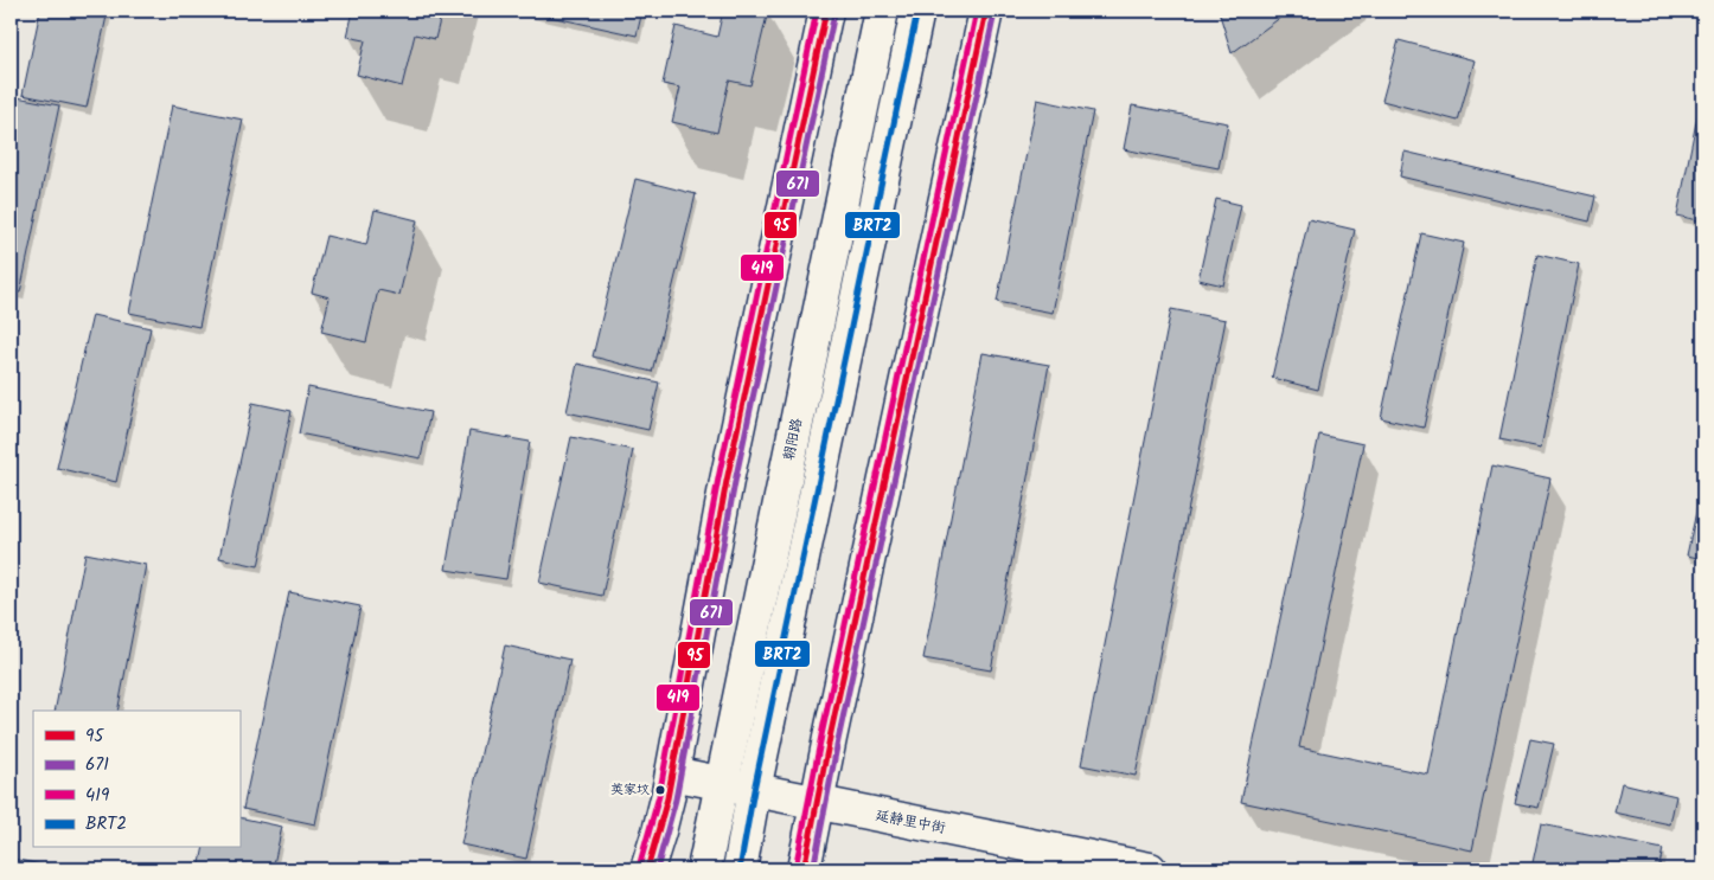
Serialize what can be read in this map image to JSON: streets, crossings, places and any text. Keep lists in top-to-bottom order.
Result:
{
  "streets": {
    "main road": ["朝阳路", "延静里中街"]
  },
  "crossings": [
    ["朝阳路", "延静里中街"]
  ],
  "places": ["英家坟"],
  "lines": [
    "transit line 95",
    "transit line 419",
    "transit line BRT2",
    "transit line 671"
  ],
  "legend": [
    "95",
    "671",
    "419",
    "BRT2"
  ]
}
